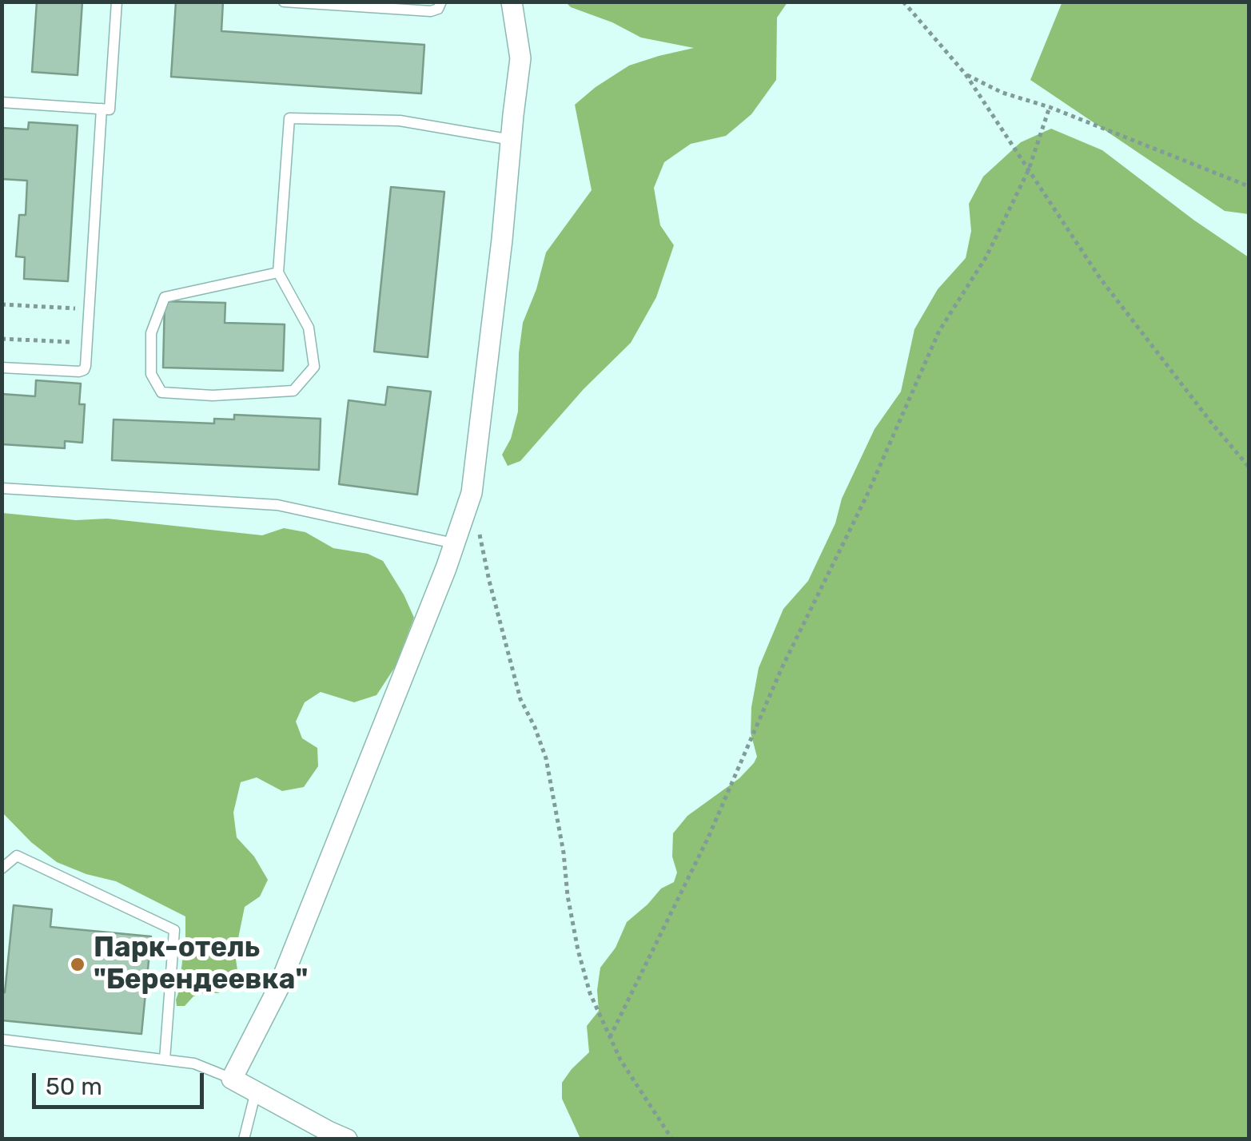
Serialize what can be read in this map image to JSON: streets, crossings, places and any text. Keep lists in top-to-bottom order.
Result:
{
  "places": ["Парк-отель \"Берендеевка\""],
  "scale_bar": "50 m"
}
